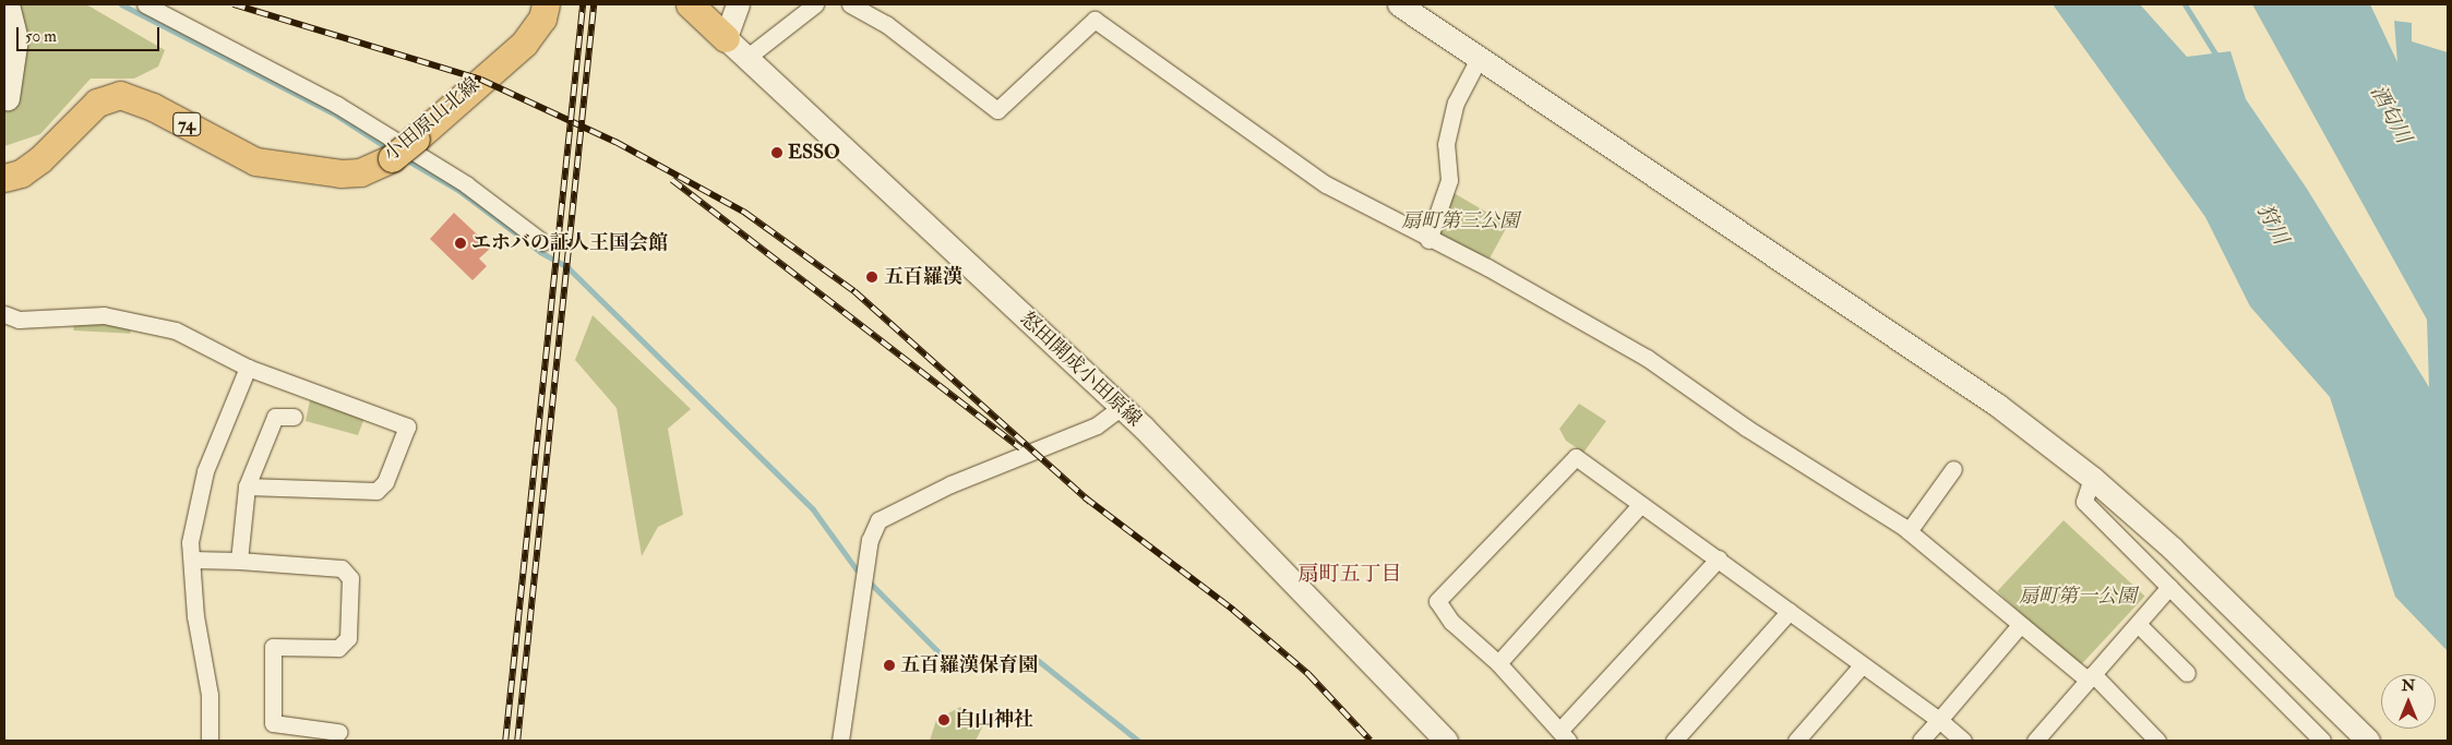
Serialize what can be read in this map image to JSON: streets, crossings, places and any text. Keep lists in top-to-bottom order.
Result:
{
  "streets": {
    "main road": ["小田原山北線", "74"],
    "street": ["怒田開成小田原線"]
  },
  "districts": ["扇町五丁目"],
  "water": ["酒匂川", "狩川"],
  "parks": ["扇町第三公園", "扇町第一公園"],
  "places": [
    "ESSO",
    "エホバの証人王国会館",
    "五百羅漢",
    "五百羅漢保育園",
    "白山神社"
  ],
  "scale_bar": "50 m",
  "north": "top"
}
